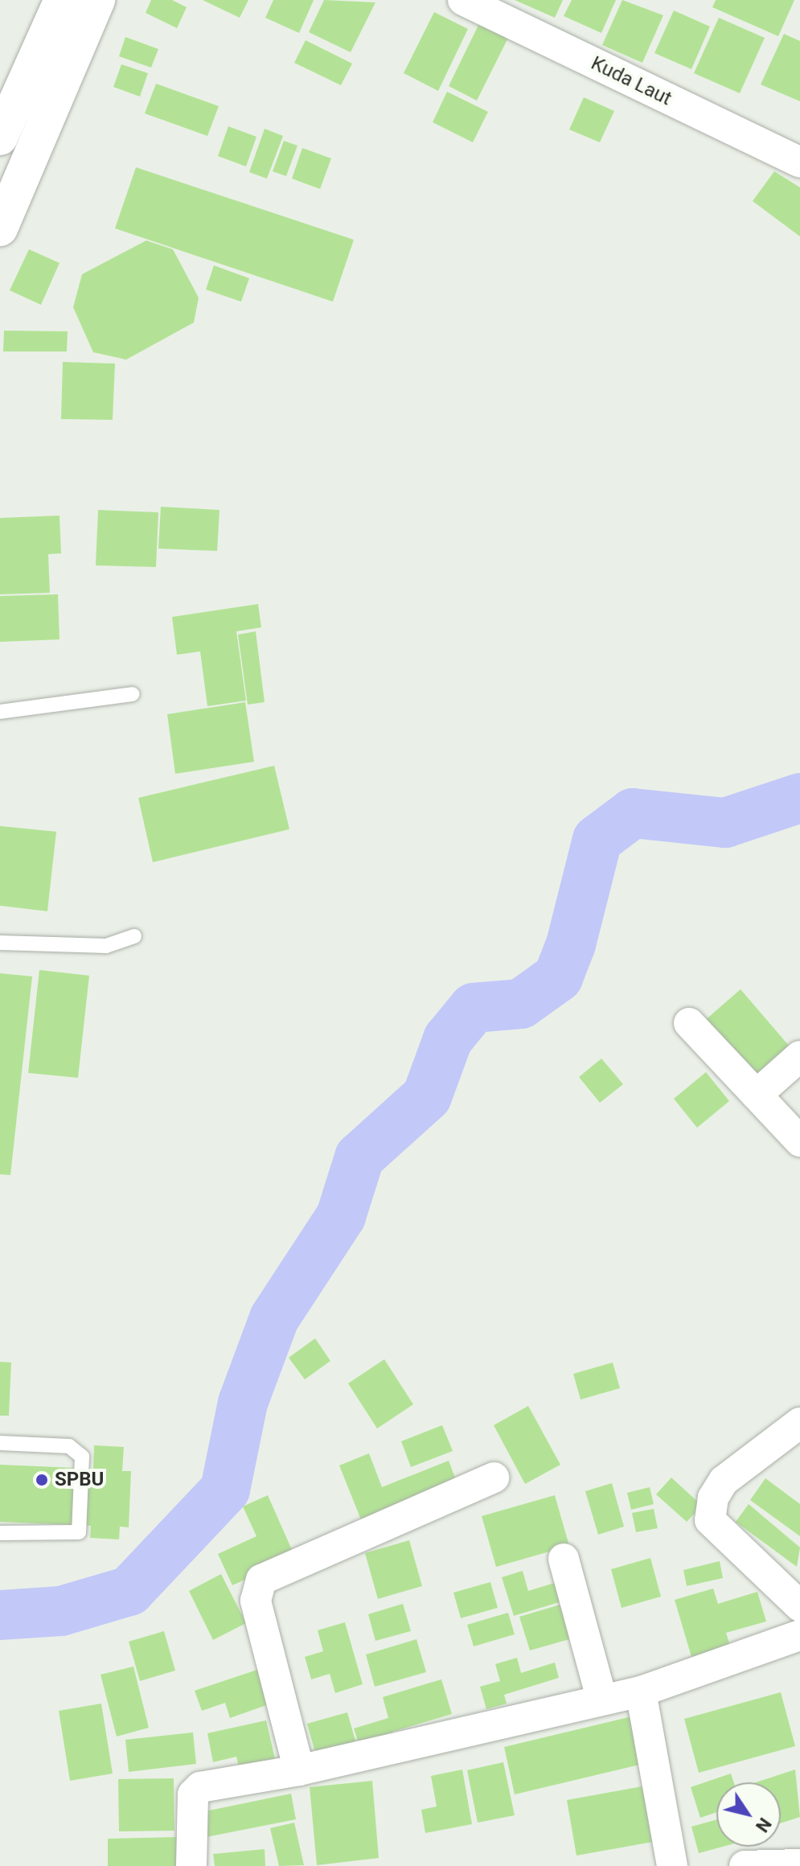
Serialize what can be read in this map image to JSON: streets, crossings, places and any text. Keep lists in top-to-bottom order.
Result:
{
  "streets": {
    "street": ["Kuda Laut"]
  },
  "places": ["SPBU"],
  "north": "bottom right"
}
